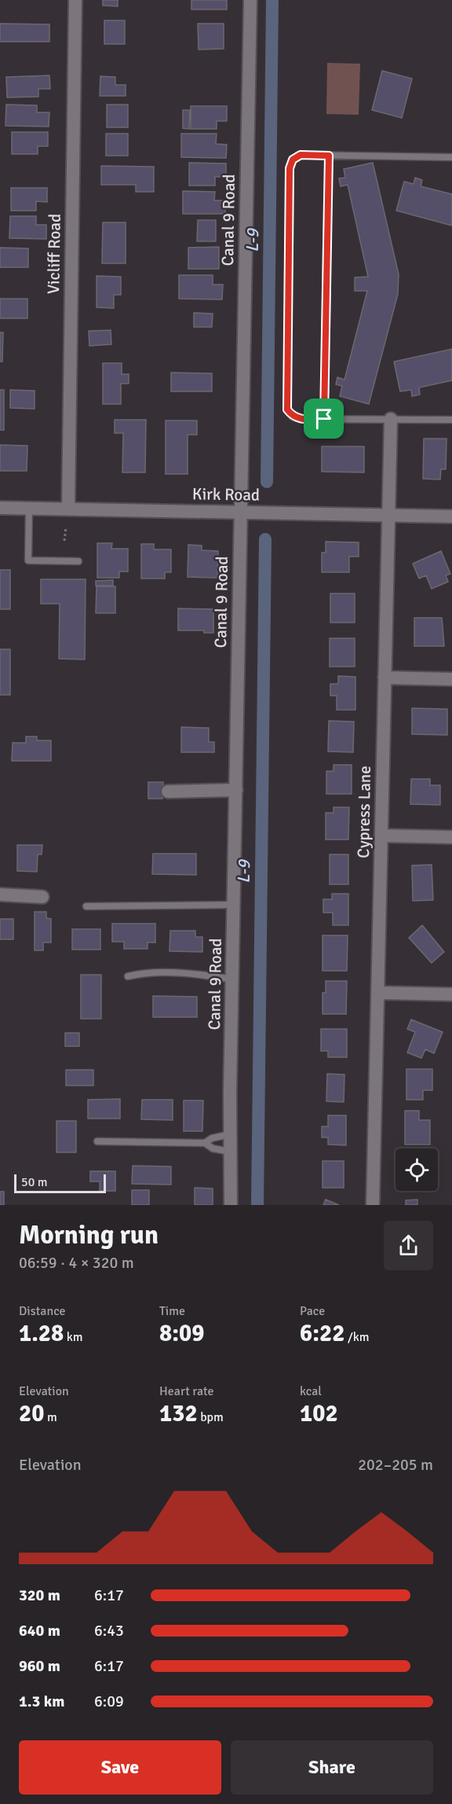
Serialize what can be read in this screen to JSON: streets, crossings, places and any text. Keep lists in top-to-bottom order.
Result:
{
  "streets": {
    "street": [
      "Canal 9 Road",
      "Vicliff Road",
      "Kirk Road",
      "Cypress Lane"
    ]
  },
  "crossings": [
    ["Canal 9 Road", "Kirk Road"],
    ["Vicliff Road", "Kirk Road"],
    ["Kirk Road", "Cypress Lane"]
  ],
  "water": ["L-9"],
  "scale_bar": "50 m",
  "page": {
    "scale": "50 m",
    "heading": ["Morning run", "06:59 · 4 × 320 m"],
    "stats": [
      ["Distance", "1.28 km"],
      ["Time", "8:09"],
      ["Pace", "6:22 /km"],
      ["Elevation", "20 m"],
      ["Heart rate", "132 bpm"],
      ["kcal", "102"]
    ],
    "chart": ["Elevation", "202–205 m"],
    "list": [
      {
        "name": "320 m",
        "note": "6:17"
      },
      {
        "name": "640 m",
        "note": "6:43"
      },
      {
        "name": "960 m",
        "note": "6:17"
      },
      {
        "name": "1.3 km",
        "note": "6:09"
      }
    ],
    "buttons": ["Save", "Share"]
  }
}
